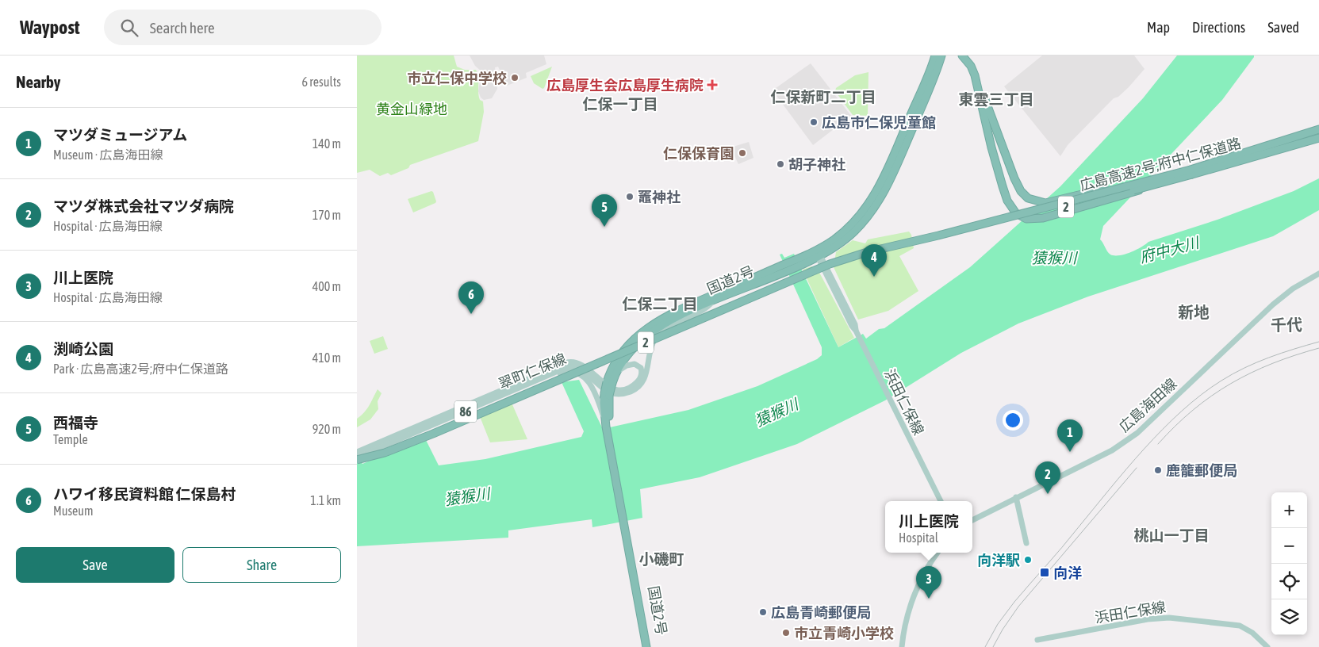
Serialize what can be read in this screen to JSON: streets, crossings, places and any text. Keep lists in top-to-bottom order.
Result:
{
  "streets": {
    "highway": ["広島高速2号;府中仁保道路", "2", "国道2号"],
    "main road": [
      "翠町仁保線",
      "浜田仁保線",
      "広島海田線",
      "86"
    ]
  },
  "crossings": [
    ["広島高速2号;府中仁保道路", "翠町仁保線"],
    ["国道2号", "翠町仁保線"],
    ["国道2号", "浜田仁保線"]
  ],
  "districts": [
    "仁保新町二丁目",
    "東雲三丁目",
    "仁保一丁目",
    "仁保二丁目",
    "新地",
    "千代",
    "桃山一丁目",
    "小磯町"
  ],
  "water": ["府中大川", "猿猴川"],
  "parks": ["黄金山緑地"],
  "places": {
    "other": [
      "市立仁保中学校",
      "広島市仁保児童館",
      "仁保保育園",
      "胡子神社",
      "竈神社",
      "鹿籠郵便局",
      "向洋駅",
      "広島青崎郵便局",
      "市立青崎小学校"
    ],
    "health": ["広島厚生会広島厚生病院"],
    "transit": ["向洋"]
  },
  "page": {
    "header": "Waypost",
    "search": "Search here",
    "nav": ["Map", "Directions", "Saved"],
    "heading": ["Nearby", "6 results"],
    "list": [
      {
        "mark": "1",
        "name": "マツダミュージアム",
        "note": "Museum · 広島海田線",
        "value": "140 m"
      },
      {
        "mark": "2",
        "name": "マツダ株式会社マツダ病院",
        "note": "Hospital · 広島海田線",
        "value": "170 m"
      },
      {
        "mark": "3",
        "name": "川上医院",
        "note": "Hospital · 広島海田線",
        "value": "400 m"
      },
      {
        "mark": "4",
        "name": "渕崎公園",
        "note": "Park · 広島高速2号;府中仁保道路",
        "value": "410 m"
      },
      {
        "mark": "5",
        "name": "西福寺",
        "note": "Temple",
        "value": "920 m"
      },
      {
        "mark": "6",
        "name": "ハワイ移民資料館 仁保島村",
        "note": "Museum",
        "value": "1.1 km"
      }
    ],
    "pins": [
      "5",
      "4",
      "6",
      "1",
      "2",
      "3"
    ],
    "map_buttons": ["+", "−"],
    "popup": ["川上医院", "Hospital"],
    "buttons": ["Save", "Share"]
  }
}
